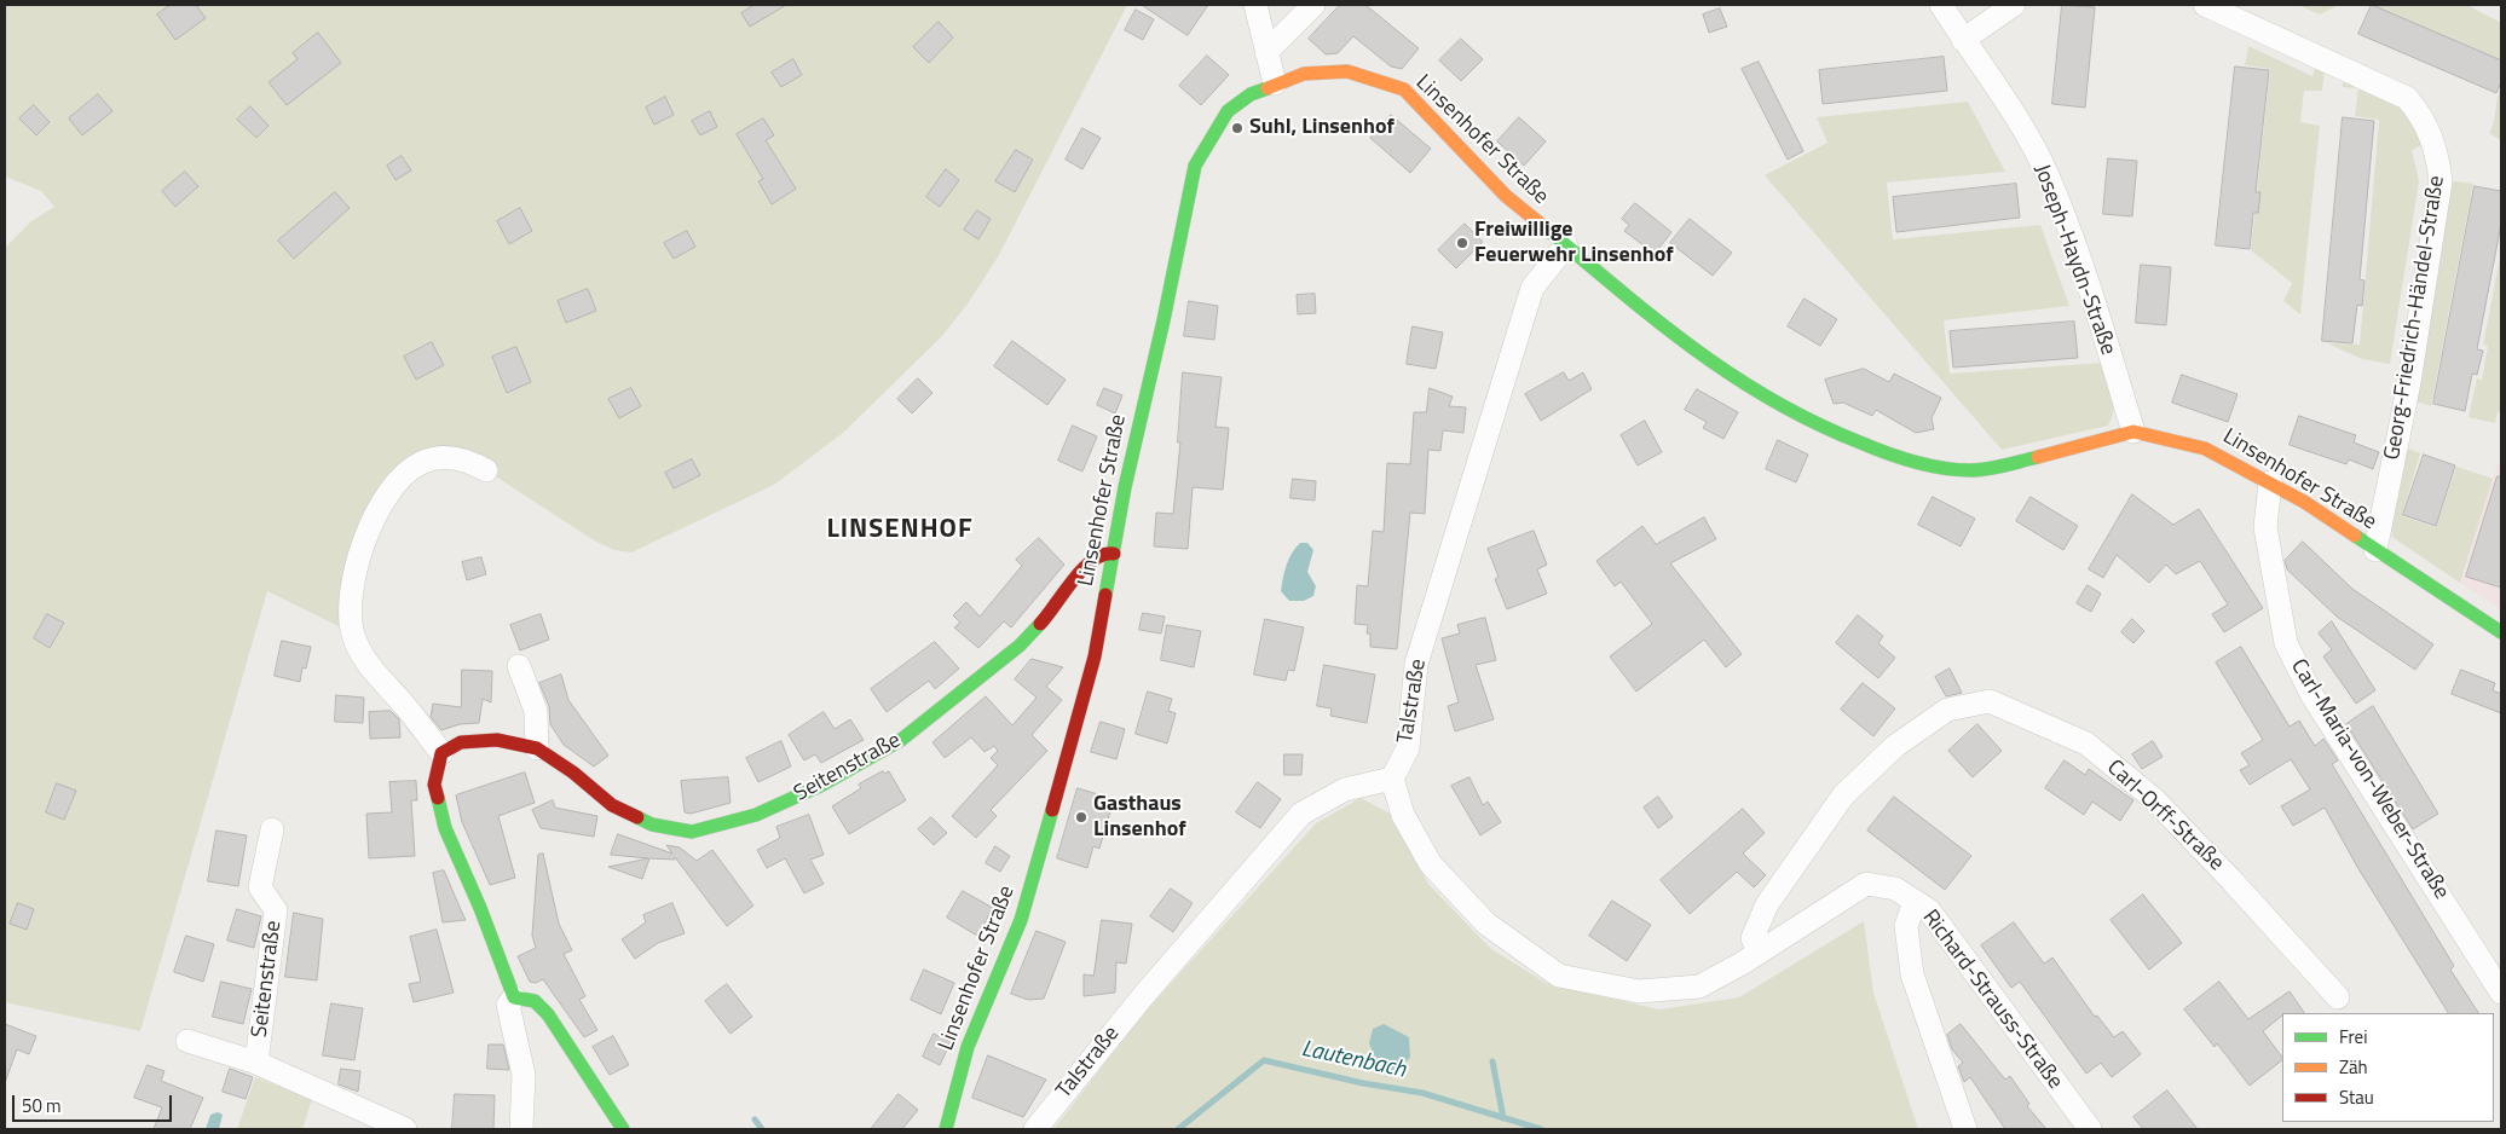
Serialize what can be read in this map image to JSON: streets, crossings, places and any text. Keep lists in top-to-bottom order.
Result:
{
  "streets": {
    "street": [
      "Linsenhofer Straße",
      "Joseph-Haydn-Straße",
      "Georg-Friedrich-Händel-Straße",
      "Talstraße",
      "Seitenstraße",
      "Carl-Maria-von-Weber-Straße",
      "Carl-Orff-Straße",
      "Richard-Strauss-Straße"
    ]
  },
  "crossings": [
    ["Linsenhofer Straße", "Joseph-Haydn-Straße"],
    ["Linsenhofer Straße", "Georg-Friedrich-Händel-Straße"],
    ["Linsenhofer Straße", "Talstraße"],
    ["Linsenhofer Straße", "Seitenstraße"],
    ["Linsenhofer Straße", "Carl-Maria-von-Weber-Straße"],
    ["Talstraße", "Richard-Strauss-Straße"],
    ["Carl-Orff-Straße", "Richard-Strauss-Straße"]
  ],
  "districts": ["LINSENHOF"],
  "water": ["Lautenbach"],
  "places": ["Suhl, Linsenhof", "Freiwillige Feuerwehr Linsenhof", "Gasthaus Linsenhof"],
  "legend": ["Frei", "Zäh", "Stau"],
  "scale_bar": "50 m"
}
